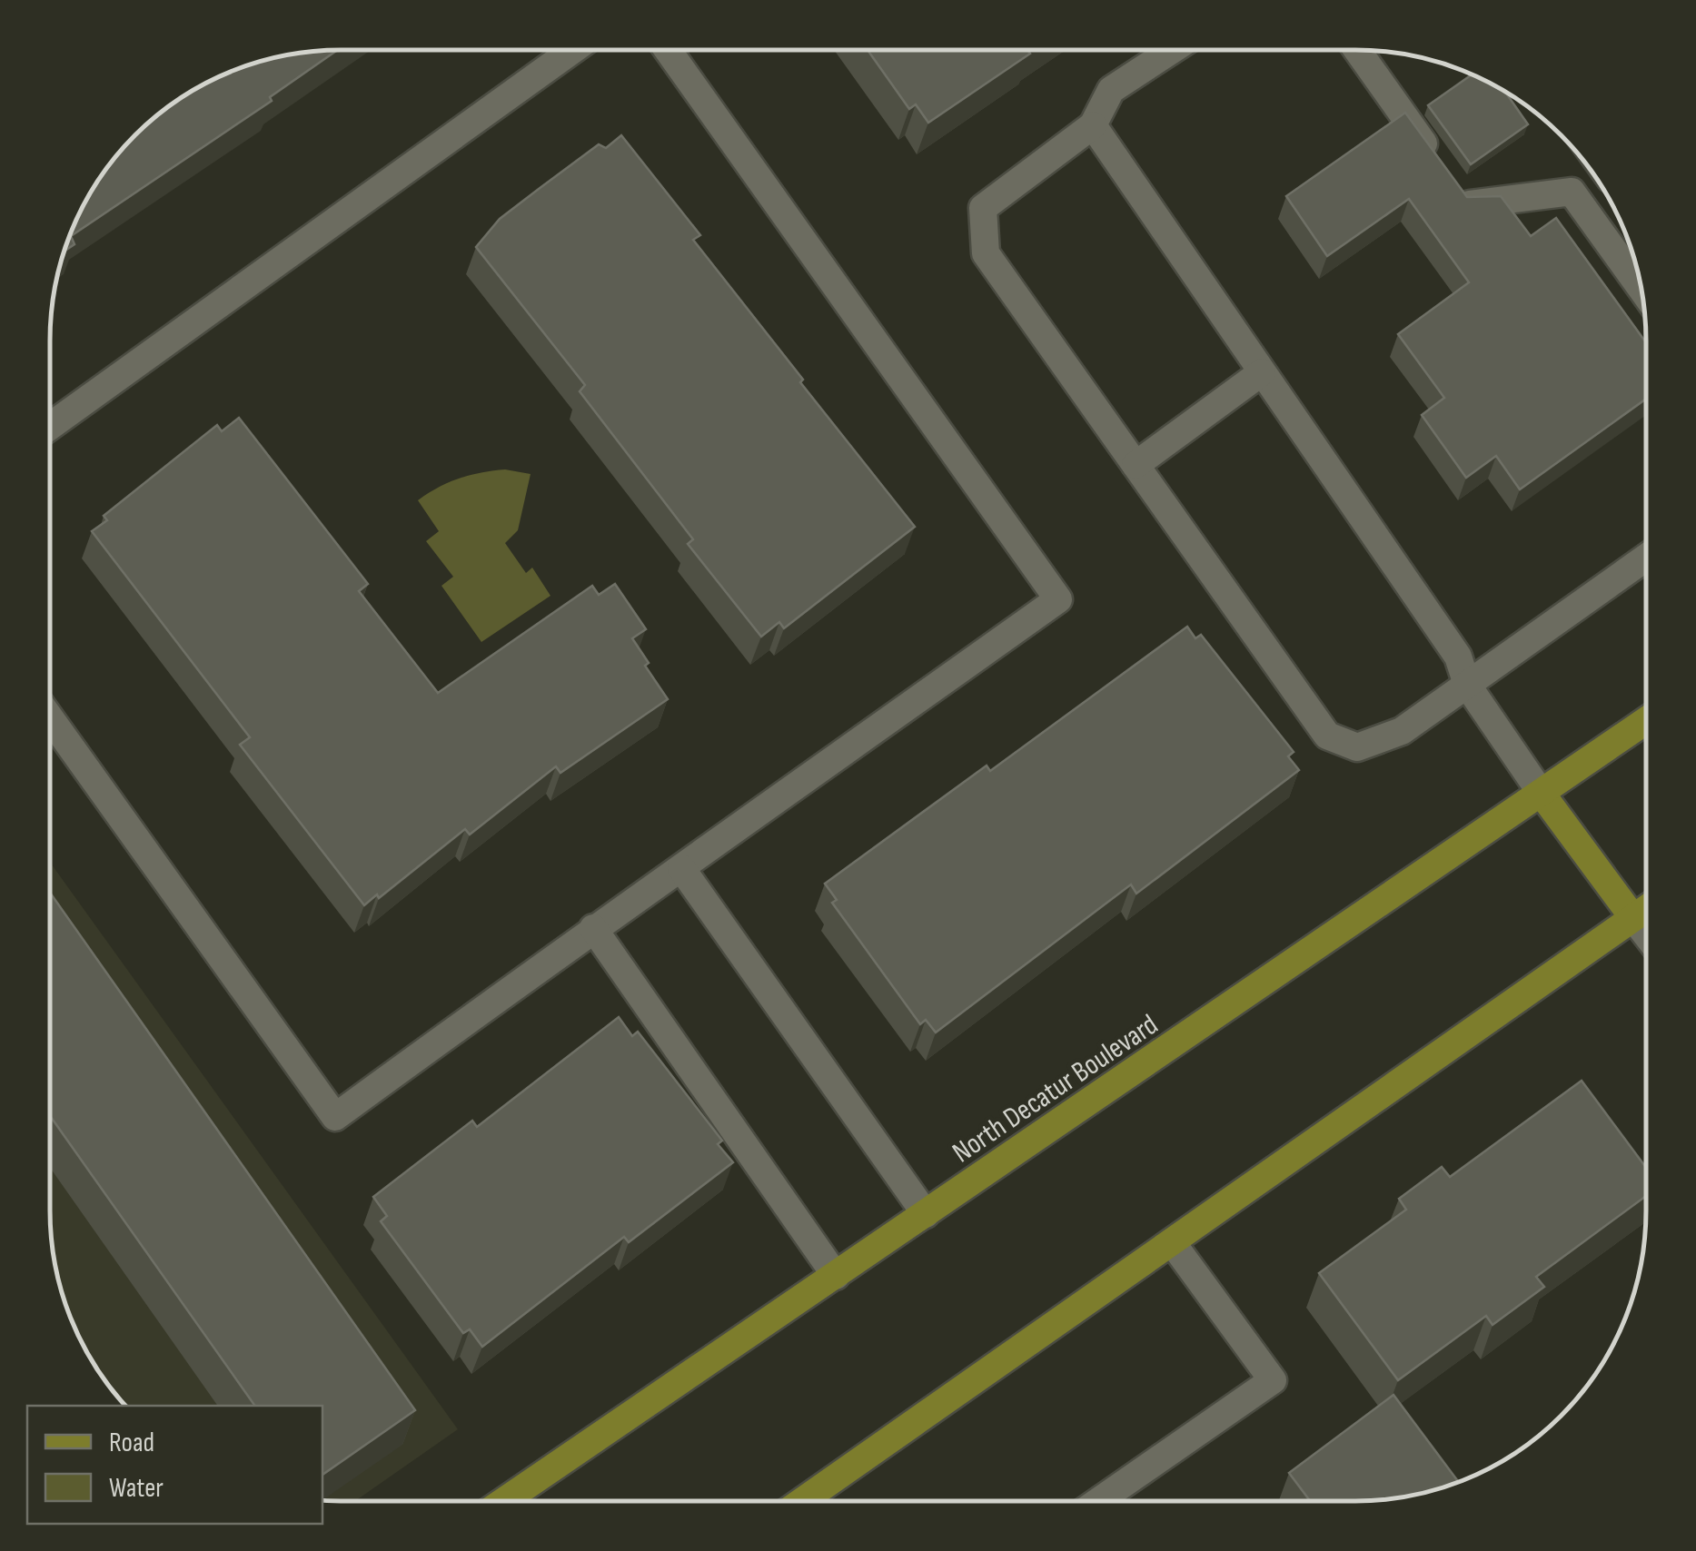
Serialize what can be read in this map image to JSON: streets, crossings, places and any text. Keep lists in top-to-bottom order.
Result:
{
  "streets": {
    "main road": ["North Decatur Boulevard"]
  },
  "legend": ["Road", "Water"]
}
